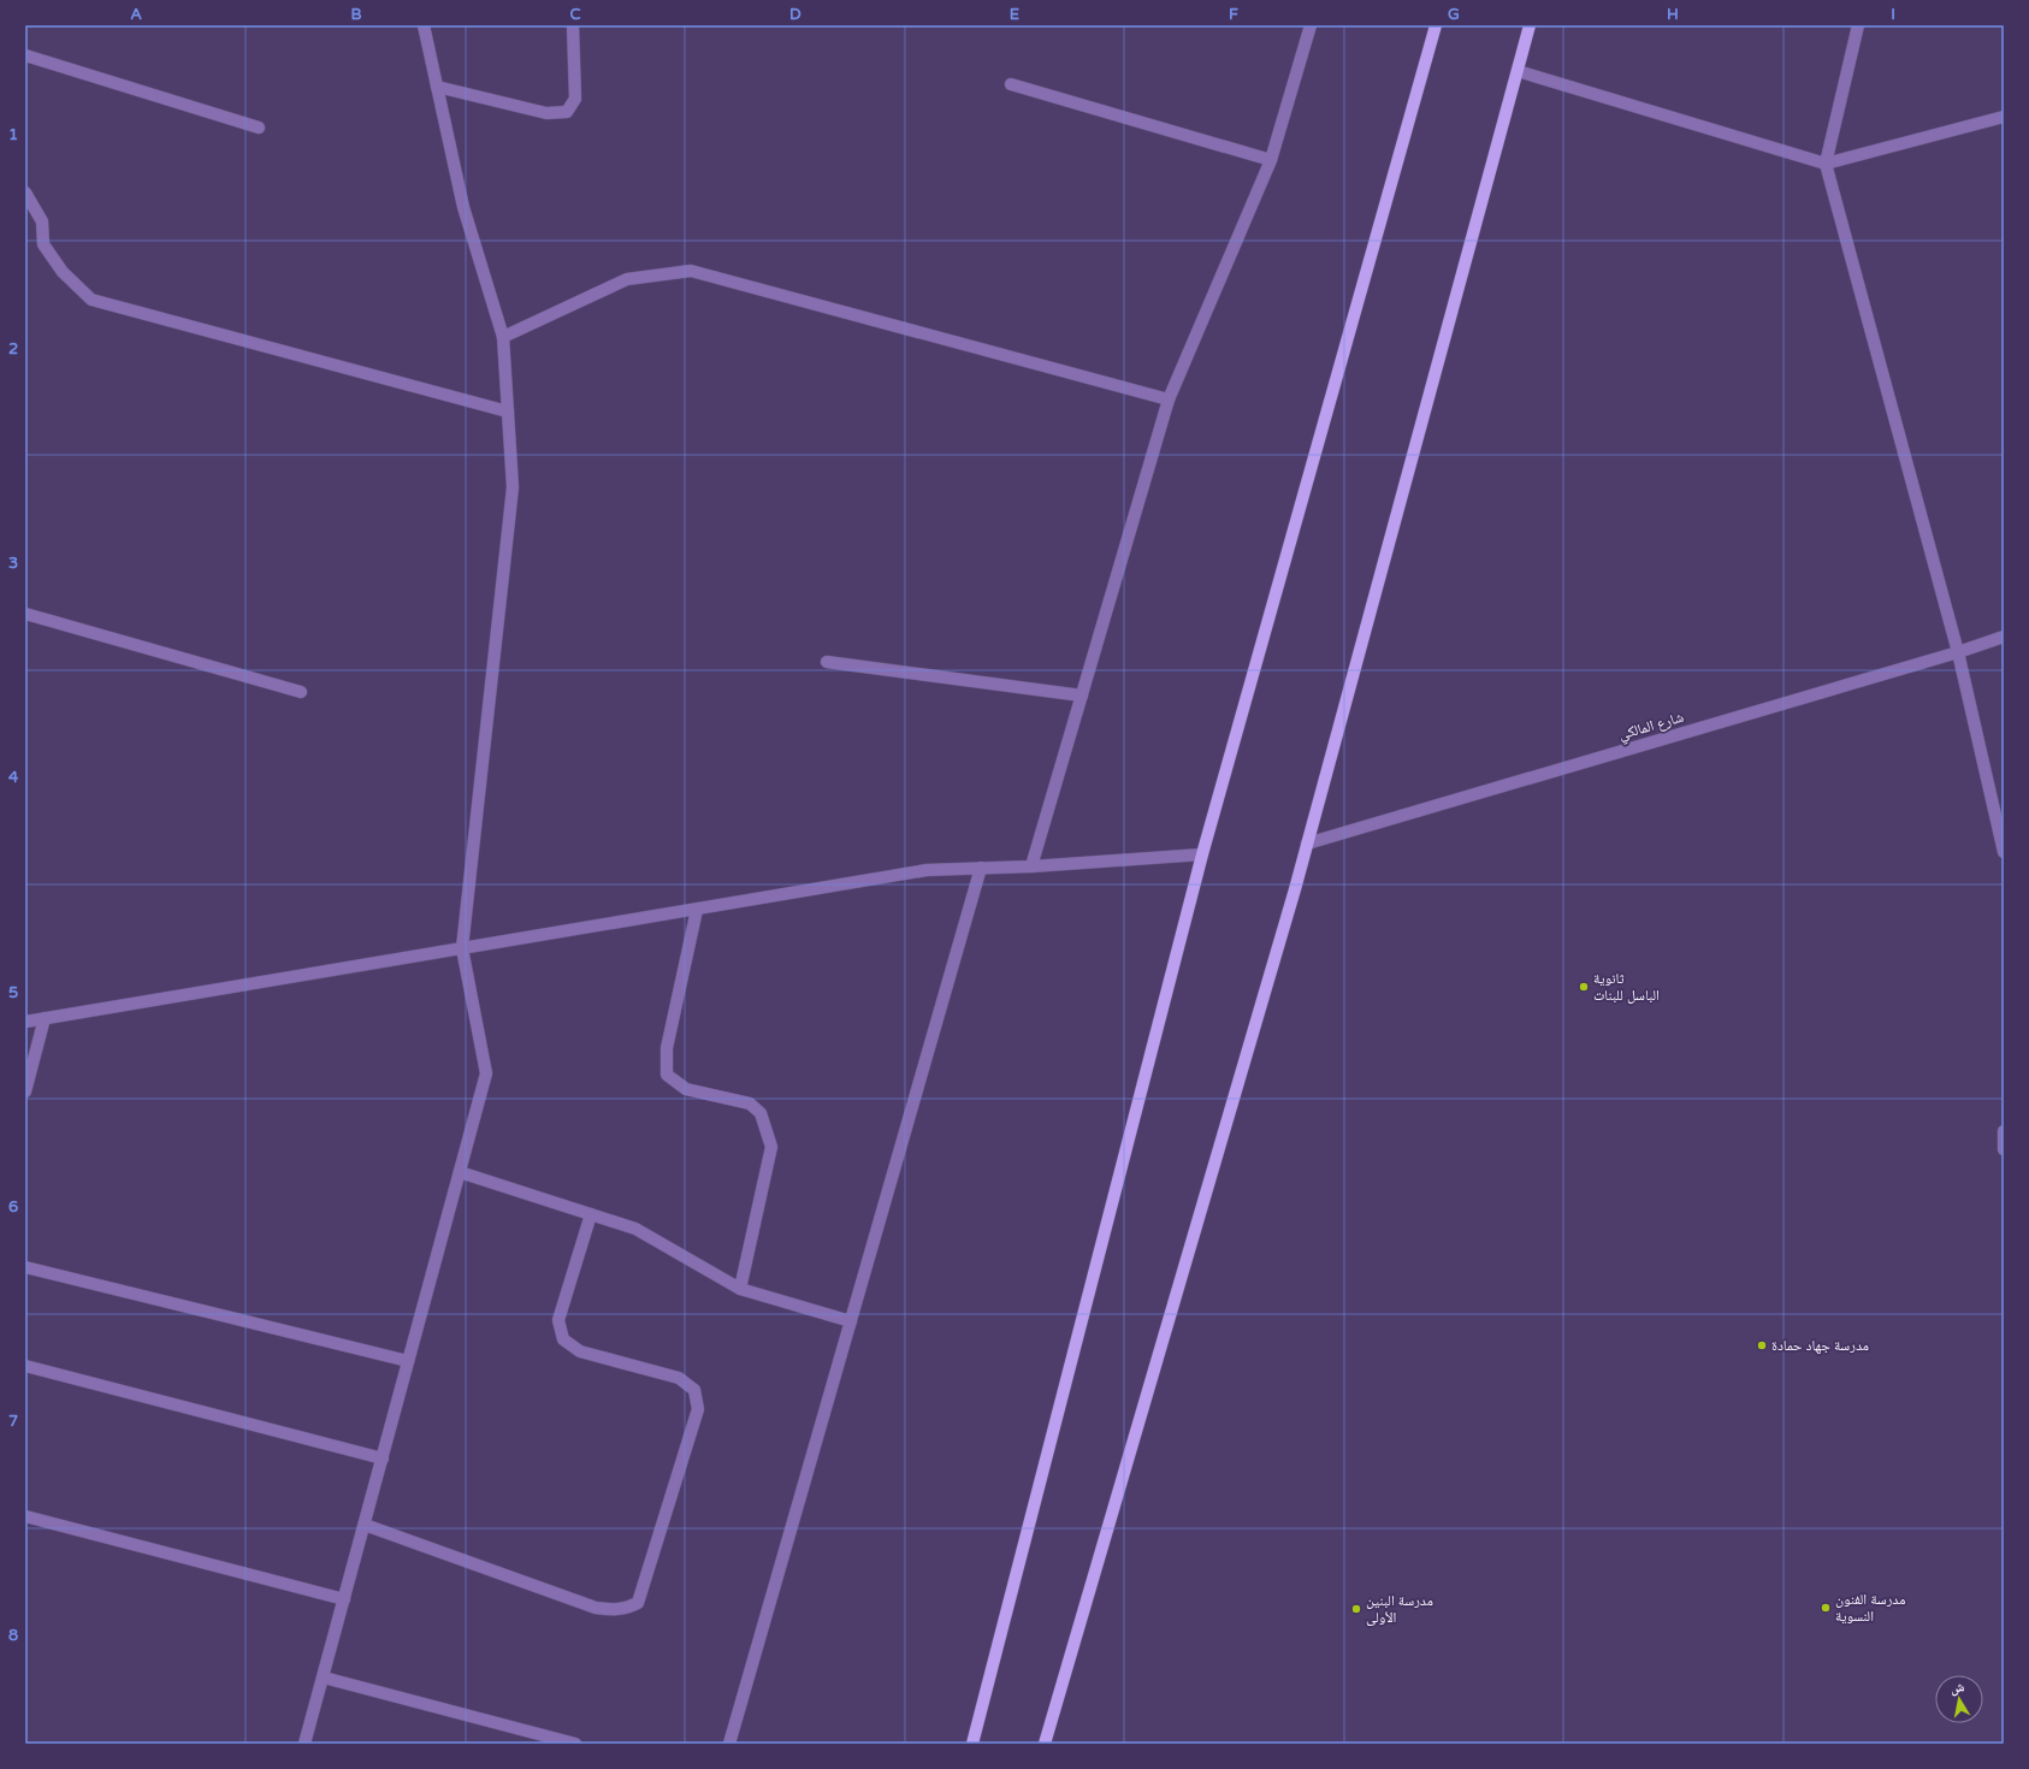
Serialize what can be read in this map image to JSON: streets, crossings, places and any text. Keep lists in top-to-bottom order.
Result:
{
  "streets": {
    "street": ["شارع المالكي"]
  },
  "places": [
    "ثانوية الباسل للبنات",
    "مدرسة جهاد حمادة",
    "مدرسة الفنون النسوية",
    "مدرسة البنين الأولى"
  ],
  "north": "top",
  "grid": {
    "columns": [
      "A",
      "B",
      "C",
      "D",
      "E",
      "F",
      "G",
      "H",
      "I"
    ],
    "rows": [
      "1",
      "2",
      "3",
      "4",
      "5",
      "6",
      "7",
      "8"
    ]
  }
}
